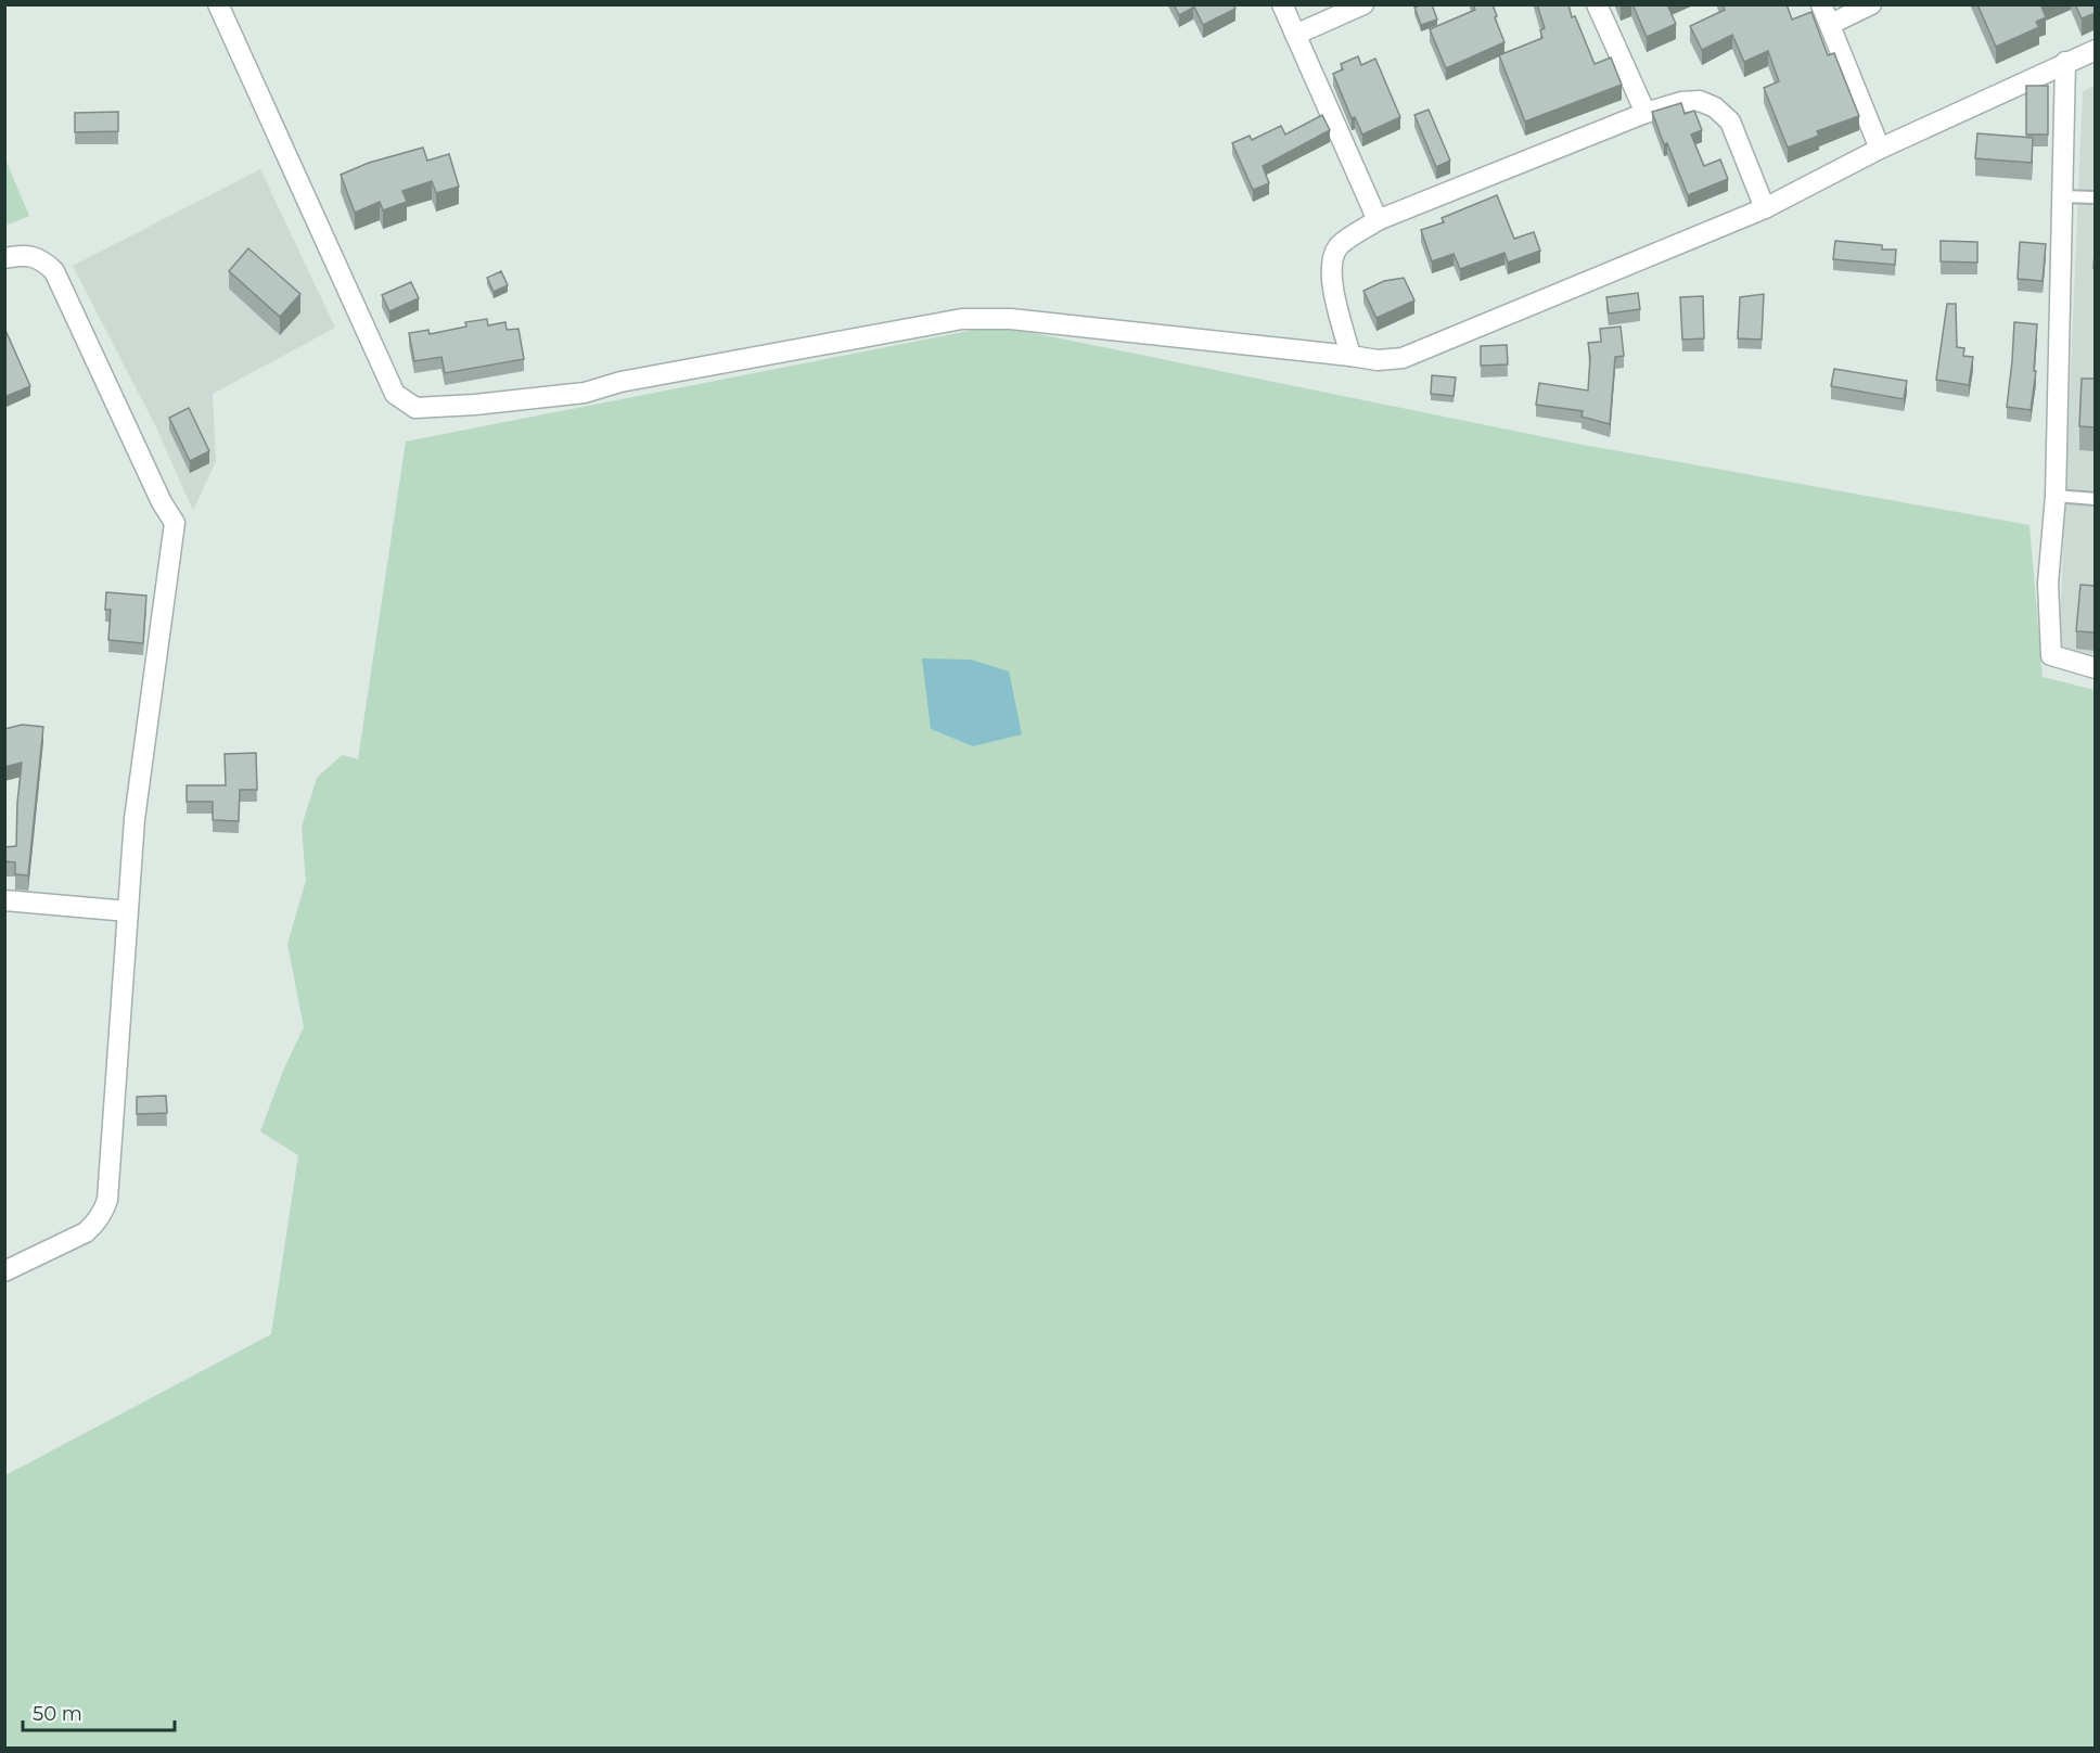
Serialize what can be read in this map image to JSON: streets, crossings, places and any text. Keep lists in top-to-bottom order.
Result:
{
  "scale_bar": "50 m"
}
